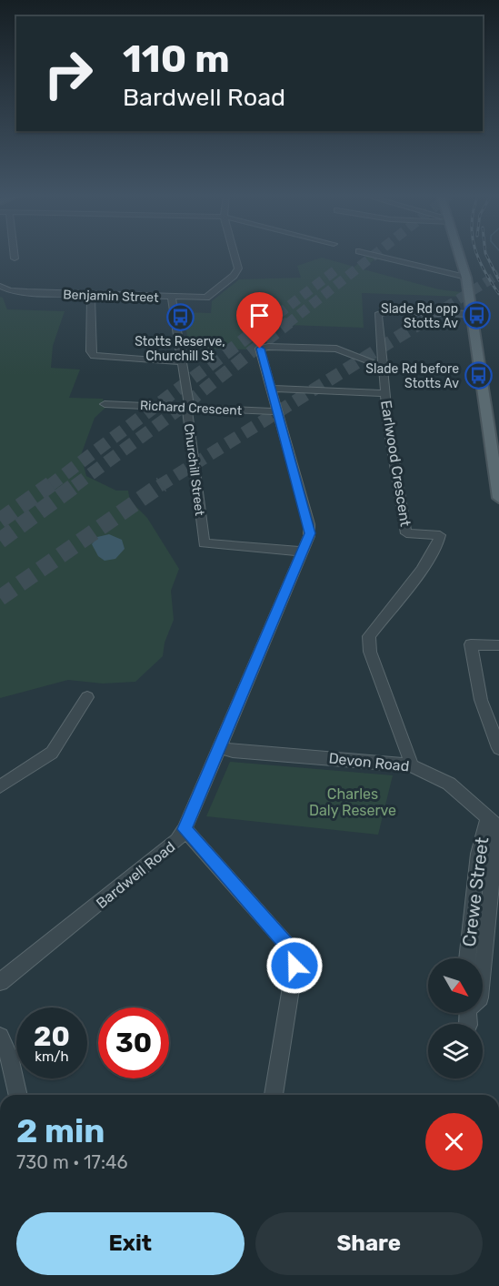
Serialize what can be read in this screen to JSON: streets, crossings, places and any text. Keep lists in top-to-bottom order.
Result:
{
  "streets": {
    "street": [
      "Benjamin Street",
      "Richard Crescent",
      "Earlwood Crescent",
      "Churchill Street",
      "Devon Road",
      "Bardwell Road",
      "Crewe Street"
    ]
  },
  "crossings": [
    ["Benjamin Street", "Churchill Street"],
    ["Richard Crescent", "Churchill Street"],
    ["Richard Crescent", "Bardwell Road"],
    ["Earlwood Crescent", "Devon Road"],
    ["Churchill Street", "Bardwell Road"],
    ["Devon Road", "Bardwell Road"],
    ["Devon Road", "Crewe Street"]
  ],
  "parks": ["Charles Daly Reserve"],
  "places": {
    "bus stop": ["Slade Rd opp Stotts Av", "Stotts Reserve, Churchill St", "Slade Rd before Stotts Av"]
  },
  "north": "bottom right",
  "page": {
    "turn": ["110 m", "Bardwell Road"],
    "speed": "20 km/h",
    "limit": "30",
    "heading": ["2 min", "730 m · 17:46"],
    "buttons": ["Exit", "Share"]
  }
}
